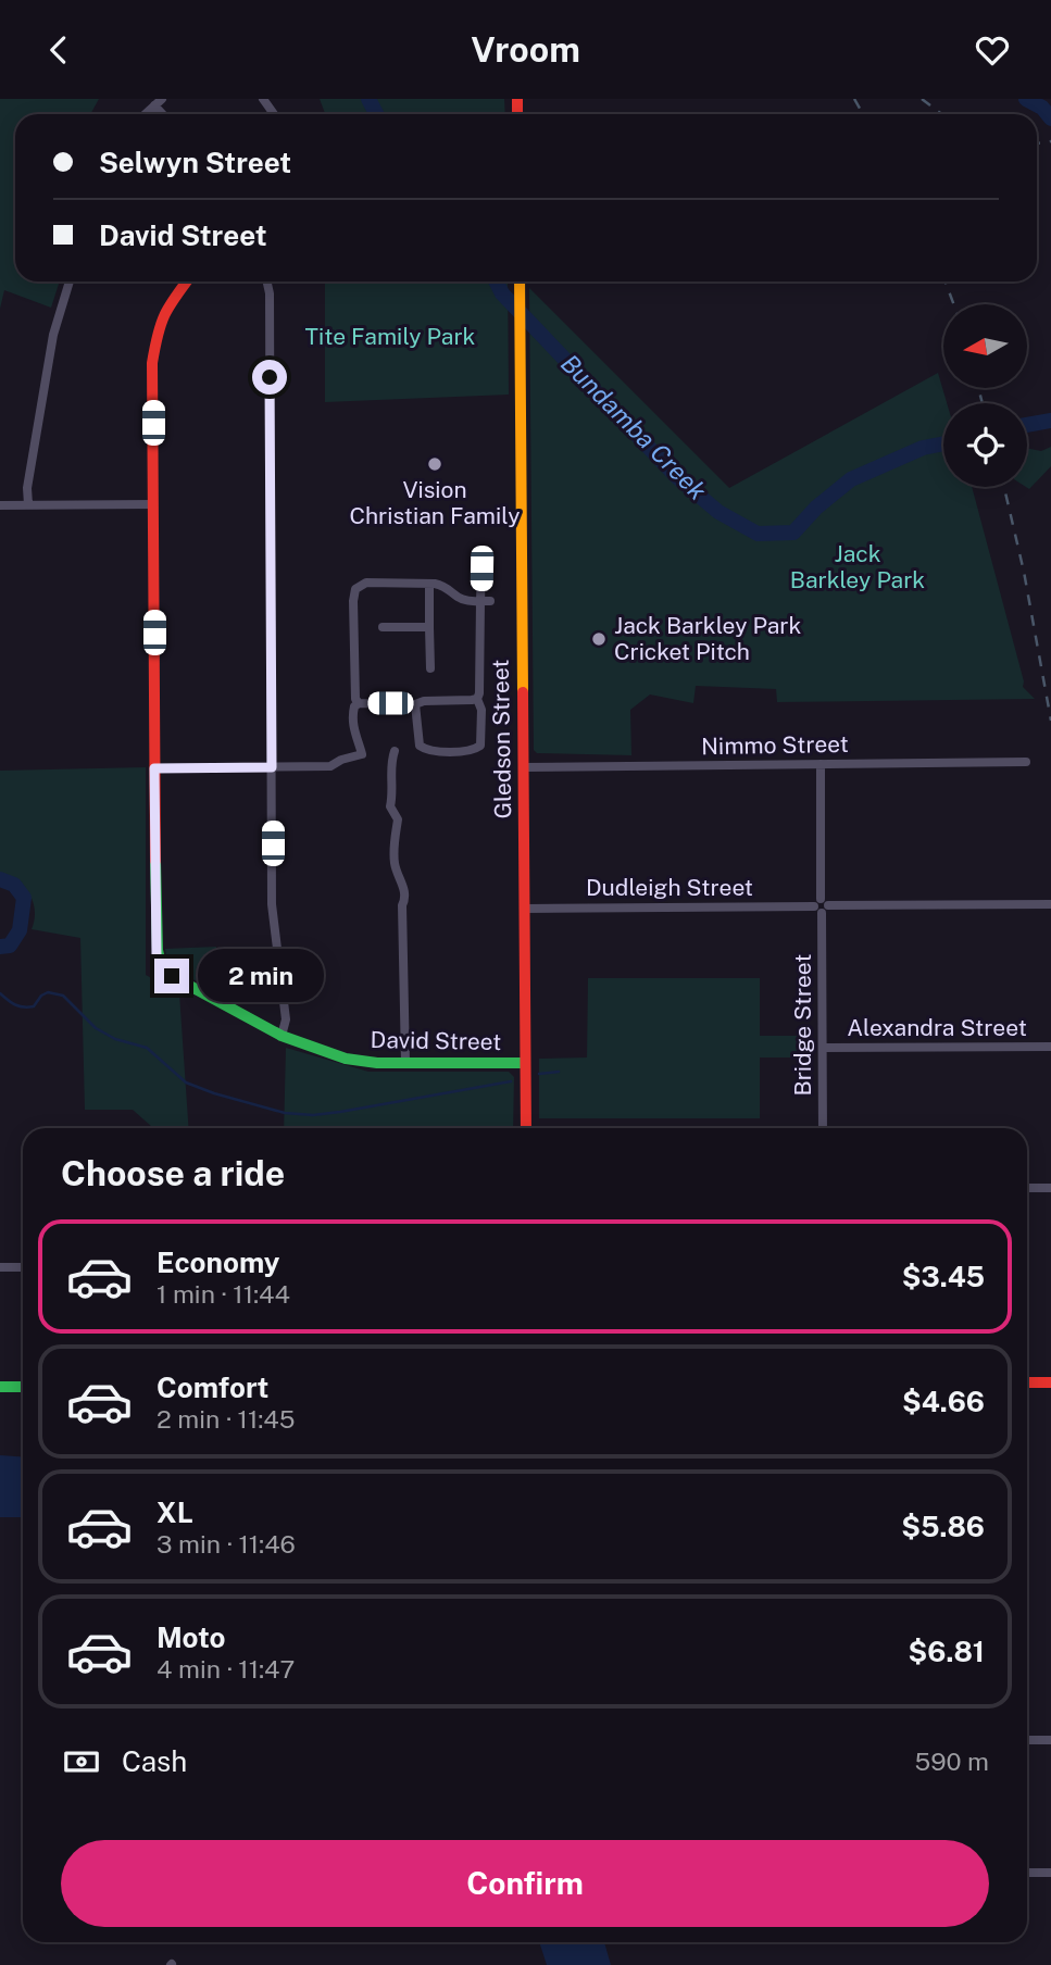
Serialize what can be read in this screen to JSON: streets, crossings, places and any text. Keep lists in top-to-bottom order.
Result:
{
  "streets": {
    "street": [
      "Gledson Street",
      "Nimmo Street",
      "Dudleigh Street",
      "Bridge Street",
      "Alexandra Street",
      "David Street"
    ]
  },
  "crossings": [
    ["Gledson Street", "Nimmo Street"],
    ["Gledson Street", "Dudleigh Street"],
    ["Gledson Street", "David Street"],
    ["Dudleigh Street", "Bridge Street"],
    ["Bridge Street", "Alexandra Street"]
  ],
  "water": ["Bundamba Creek"],
  "parks": ["Tite Family Park", "Jack Barkley Park"],
  "places": ["Vision Christian Family", "Jack Barkley Park Cricket Pitch"],
  "north": "left",
  "page": {
    "header": "Vroom",
    "banner": ["Selwyn Street", "David Street"],
    "bubble": "2 min",
    "heading": "Choose a ride",
    "list": [
      {
        "name": "Economy",
        "note": "1 min · 11:44",
        "value": "$3.45"
      },
      {
        "name": "Comfort",
        "note": "2 min · 11:45",
        "value": "$4.66"
      },
      {
        "name": "XL",
        "note": "3 min · 11:46",
        "value": "$5.86"
      },
      {
        "name": "Moto",
        "note": "4 min · 11:47",
        "value": "$6.81"
      }
    ],
    "pay": ["Cash", "590 m"],
    "buttons": "Confirm"
  }
}
